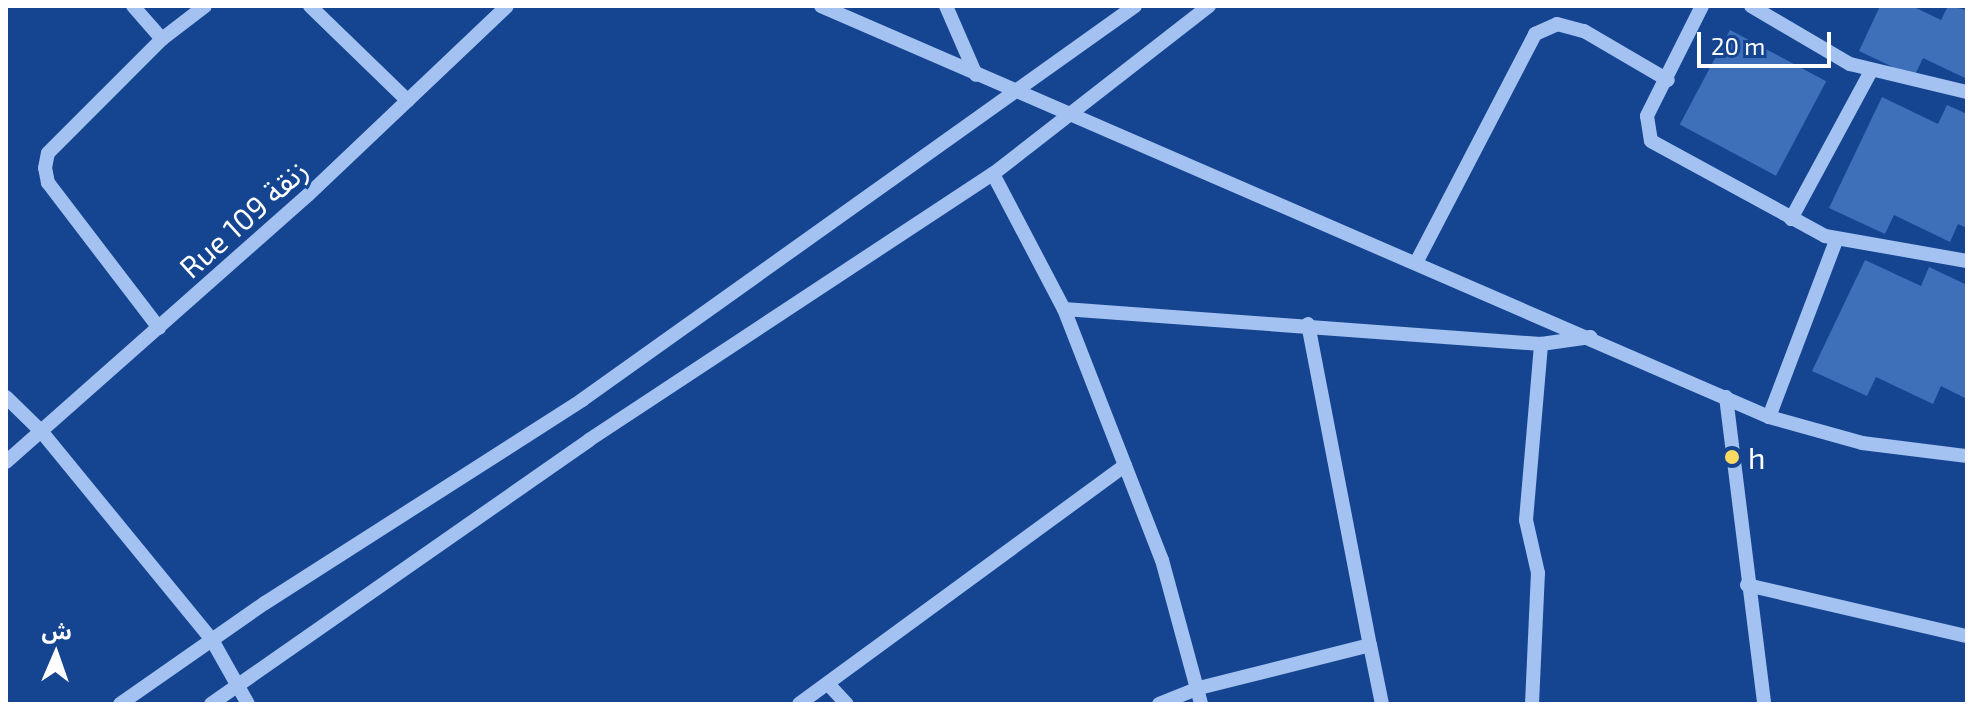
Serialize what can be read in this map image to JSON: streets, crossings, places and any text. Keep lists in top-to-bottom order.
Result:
{
  "streets": {
    "street": ["Rue 109 زنقة"]
  },
  "places": ["h"],
  "scale_bar": "20 m",
  "north": "top"
}
